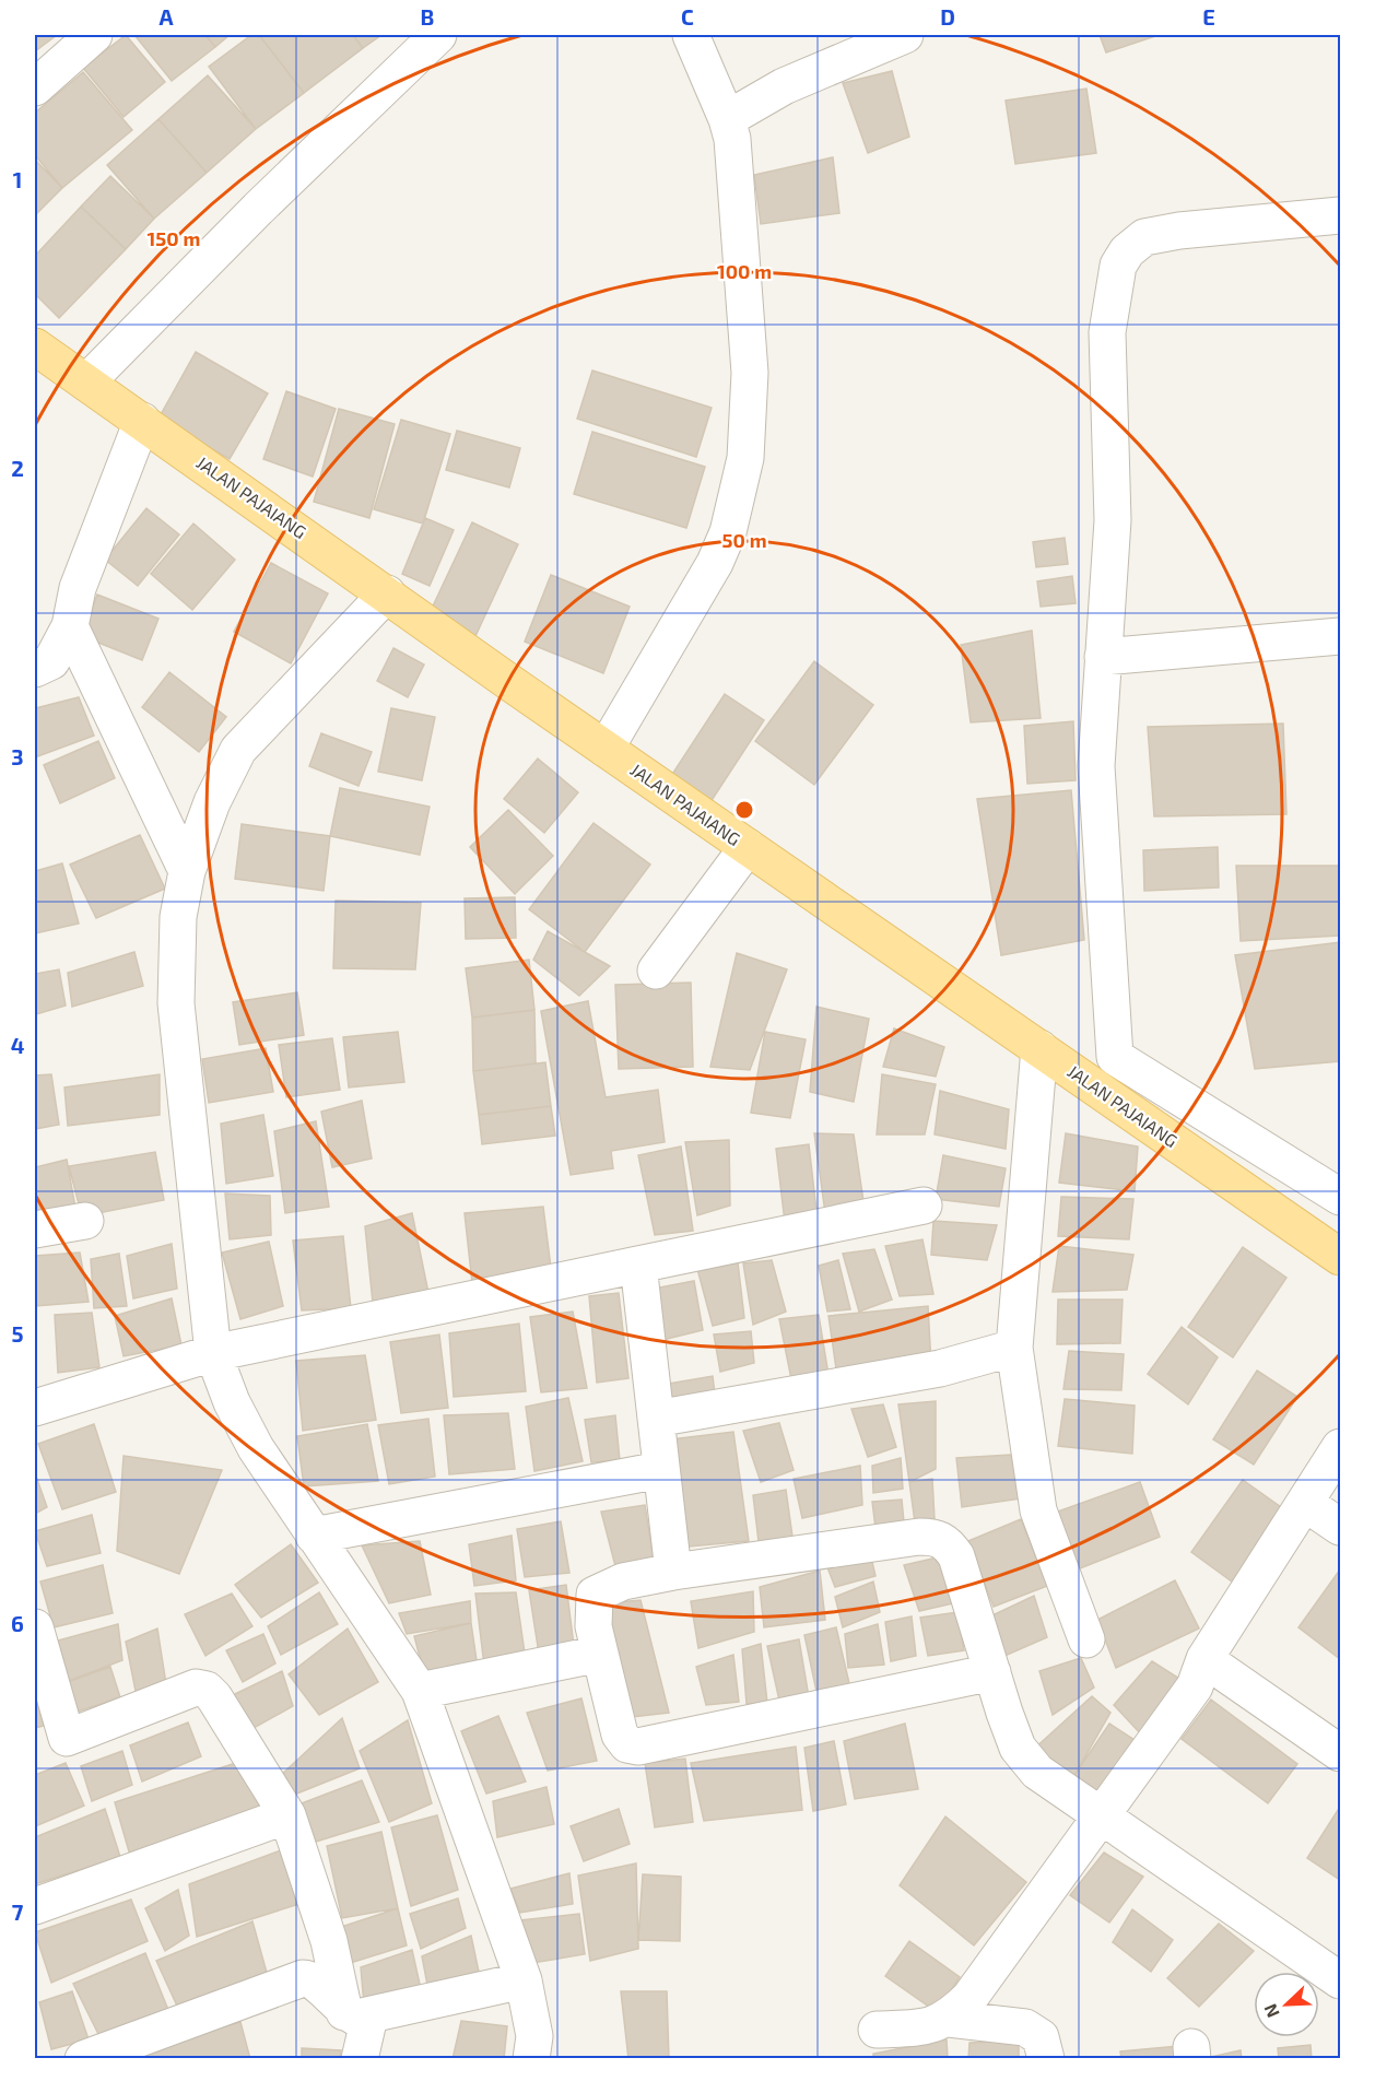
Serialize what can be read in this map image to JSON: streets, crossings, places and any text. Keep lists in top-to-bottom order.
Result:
{
  "streets": {
    "main road": ["JALAN PAJAIANG"]
  },
  "north": "bottom left",
  "grid": {
    "columns": [
      "A",
      "B",
      "C",
      "D",
      "E"
    ],
    "rows": [
      "1",
      "2",
      "3",
      "4",
      "5",
      "6",
      "7"
    ]
  },
  "rings": ["150 m", "100 m", "50 m"]
}
